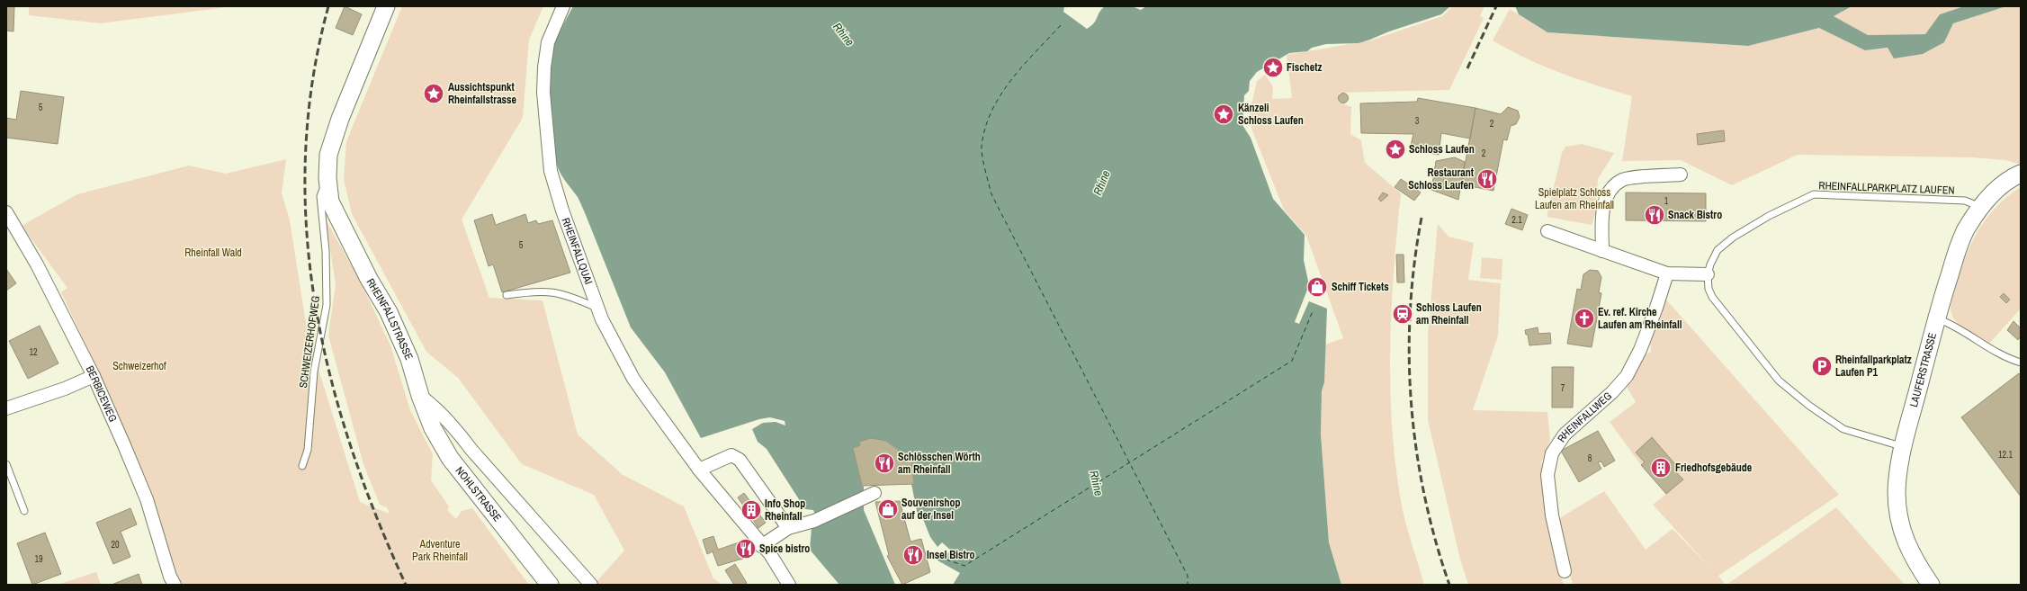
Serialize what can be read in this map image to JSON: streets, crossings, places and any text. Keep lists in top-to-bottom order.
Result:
{
  "streets": {
    "street": [
      "RHEINFALLQUAI",
      "RHEINFALLSTRASSE",
      "LAUFERSTRASSE",
      "BERBICEWEG",
      "RHEINFALLWEG",
      "NOHLSTRASSE"
    ],
    "lane": ["RHEINFALLPARKPLATZ LAUFEN", "SCHWEIZERHOFWEG"]
  },
  "crossings": [
    ["RHEINFALLPARKPLATZ LAUFEN", "LAUFERSTRASSE"],
    ["RHEINFALLSTRASSE", "SCHWEIZERHOFWEG"],
    ["RHEINFALLSTRASSE", "NOHLSTRASSE"]
  ],
  "water": ["Rhine"],
  "parks": [
    "Spielplatz Schloss Laufen am Rheinfall",
    "Rheinfall Wald",
    "Schweizerhof",
    "Adventure Park Rheinfall"
  ],
  "places": {
    "place": [
      "Fischetz",
      "Aussichtspunkt Rheinfallstrasse",
      "Känzeli Schloss Laufen",
      "Schloss Laufen"
    ],
    "restaurant": [
      "Restaurant Schloss Laufen",
      "Snack Bistro",
      "Schlösschen Wörth am Rheinfall",
      "Spice bistro",
      "Insel Bistro"
    ],
    "shop": ["Schiff Tickets", "Souvenirshop auf der Insel"],
    "station": ["Schloss Laufen am Rheinfall"],
    "church": ["Ev. ref. Kirche Laufen am Rheinfall"],
    "parking": ["Rheinfallparkplatz Laufen P1"],
    "building": ["Friedhofsgebäude", "Info Shop Rheinfall"]
  },
  "house_numbers": [
    "5",
    "3",
    "2",
    "2",
    "1",
    "2.1",
    "5",
    "12",
    "7",
    "12.1",
    "8",
    "20",
    "19"
  ]
}
